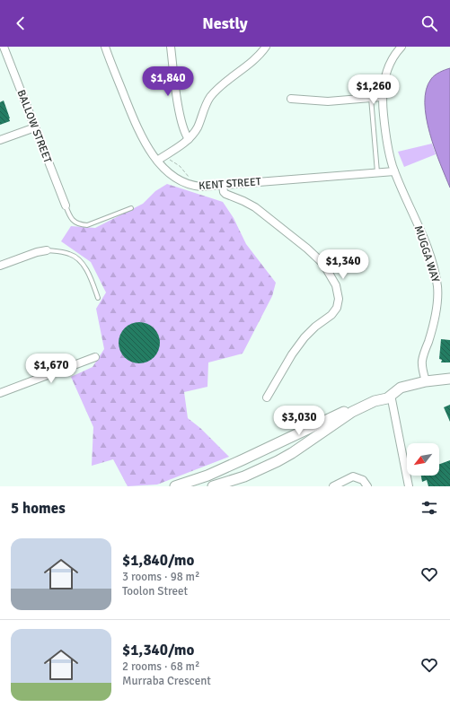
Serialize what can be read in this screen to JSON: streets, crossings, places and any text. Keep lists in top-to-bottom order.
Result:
{
  "streets": {
    "street": ["BALLOW STREET", "KENT STREET", "MUGGA WAY"]
  },
  "crossings": [
    ["KENT STREET", "MUGGA WAY"]
  ],
  "north": "bottom left",
  "page": {
    "header": "Nestly",
    "price": [
      "$1,840",
      "$1,260",
      "$1,340",
      "$1,670",
      "$3,030"
    ],
    "heading": "5 homes",
    "list": [
      {
        "name": "$1,840/mo",
        "note": "3 rooms · 98 m² · Toolon Street"
      },
      {
        "name": "$1,340/mo",
        "note": "2 rooms · 68 m² · Murraba Crescent"
      }
    ]
  }
}
